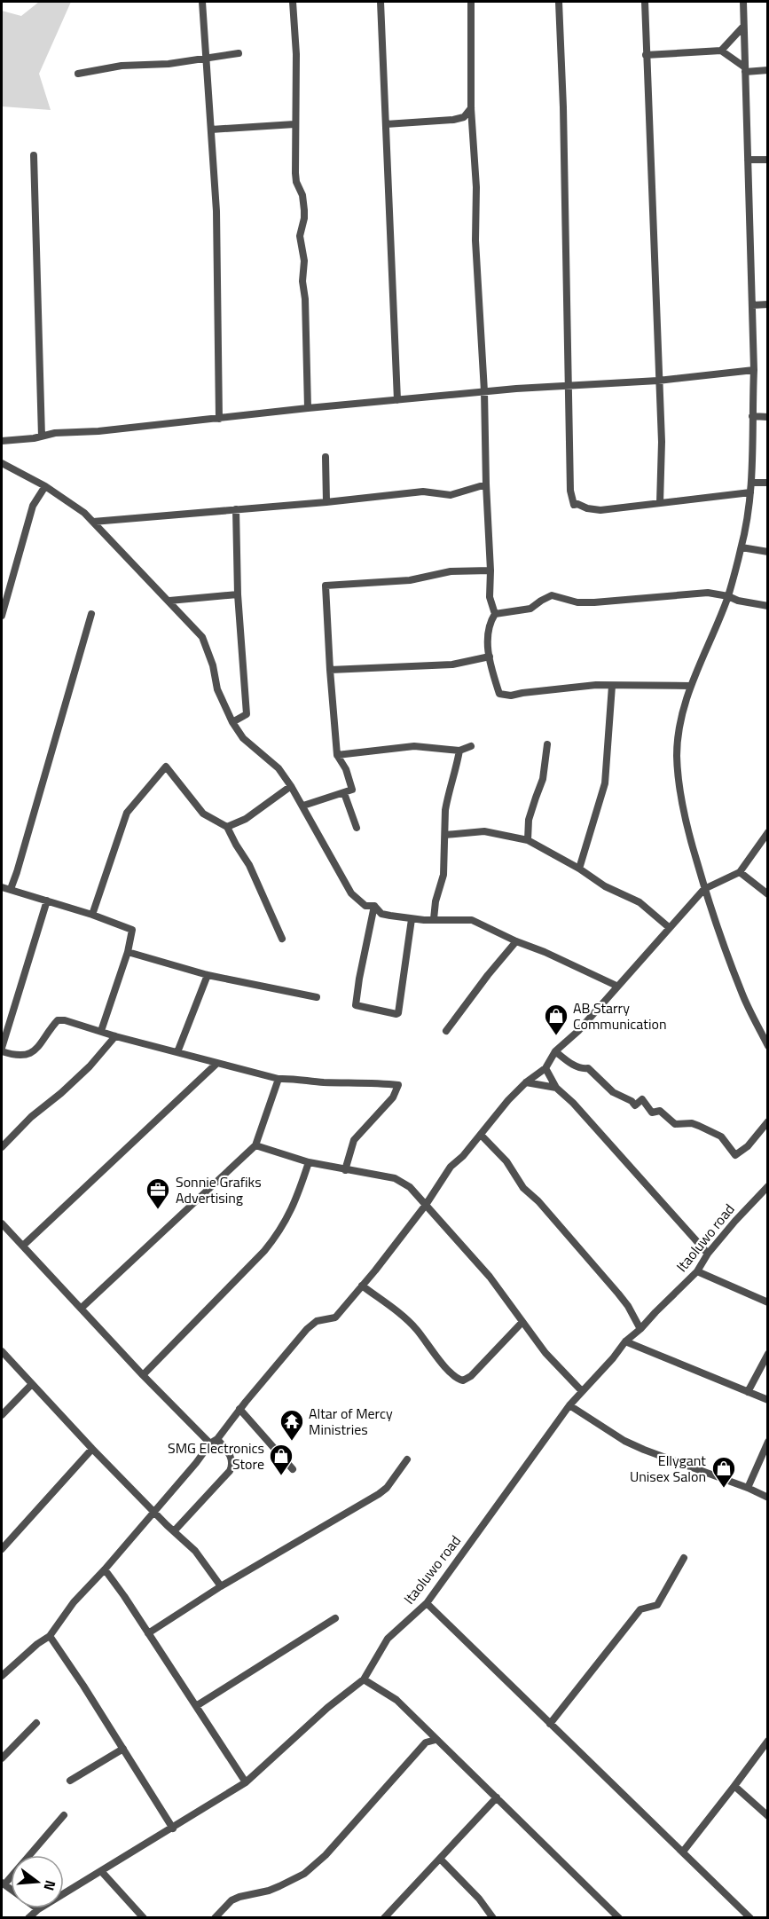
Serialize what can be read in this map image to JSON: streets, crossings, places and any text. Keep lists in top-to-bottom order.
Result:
{
  "streets": {
    "street": ["Itaoluwo road"]
  },
  "places": {
    "shop": ["AB Starry Communication", "SMG Electronics Store", "Ellygant Unisex Salon"],
    "office": ["Sonnie Grafiks Advertising"],
    "temple": ["Altar of Mercy Ministries"]
  },
  "north": "right"
}
